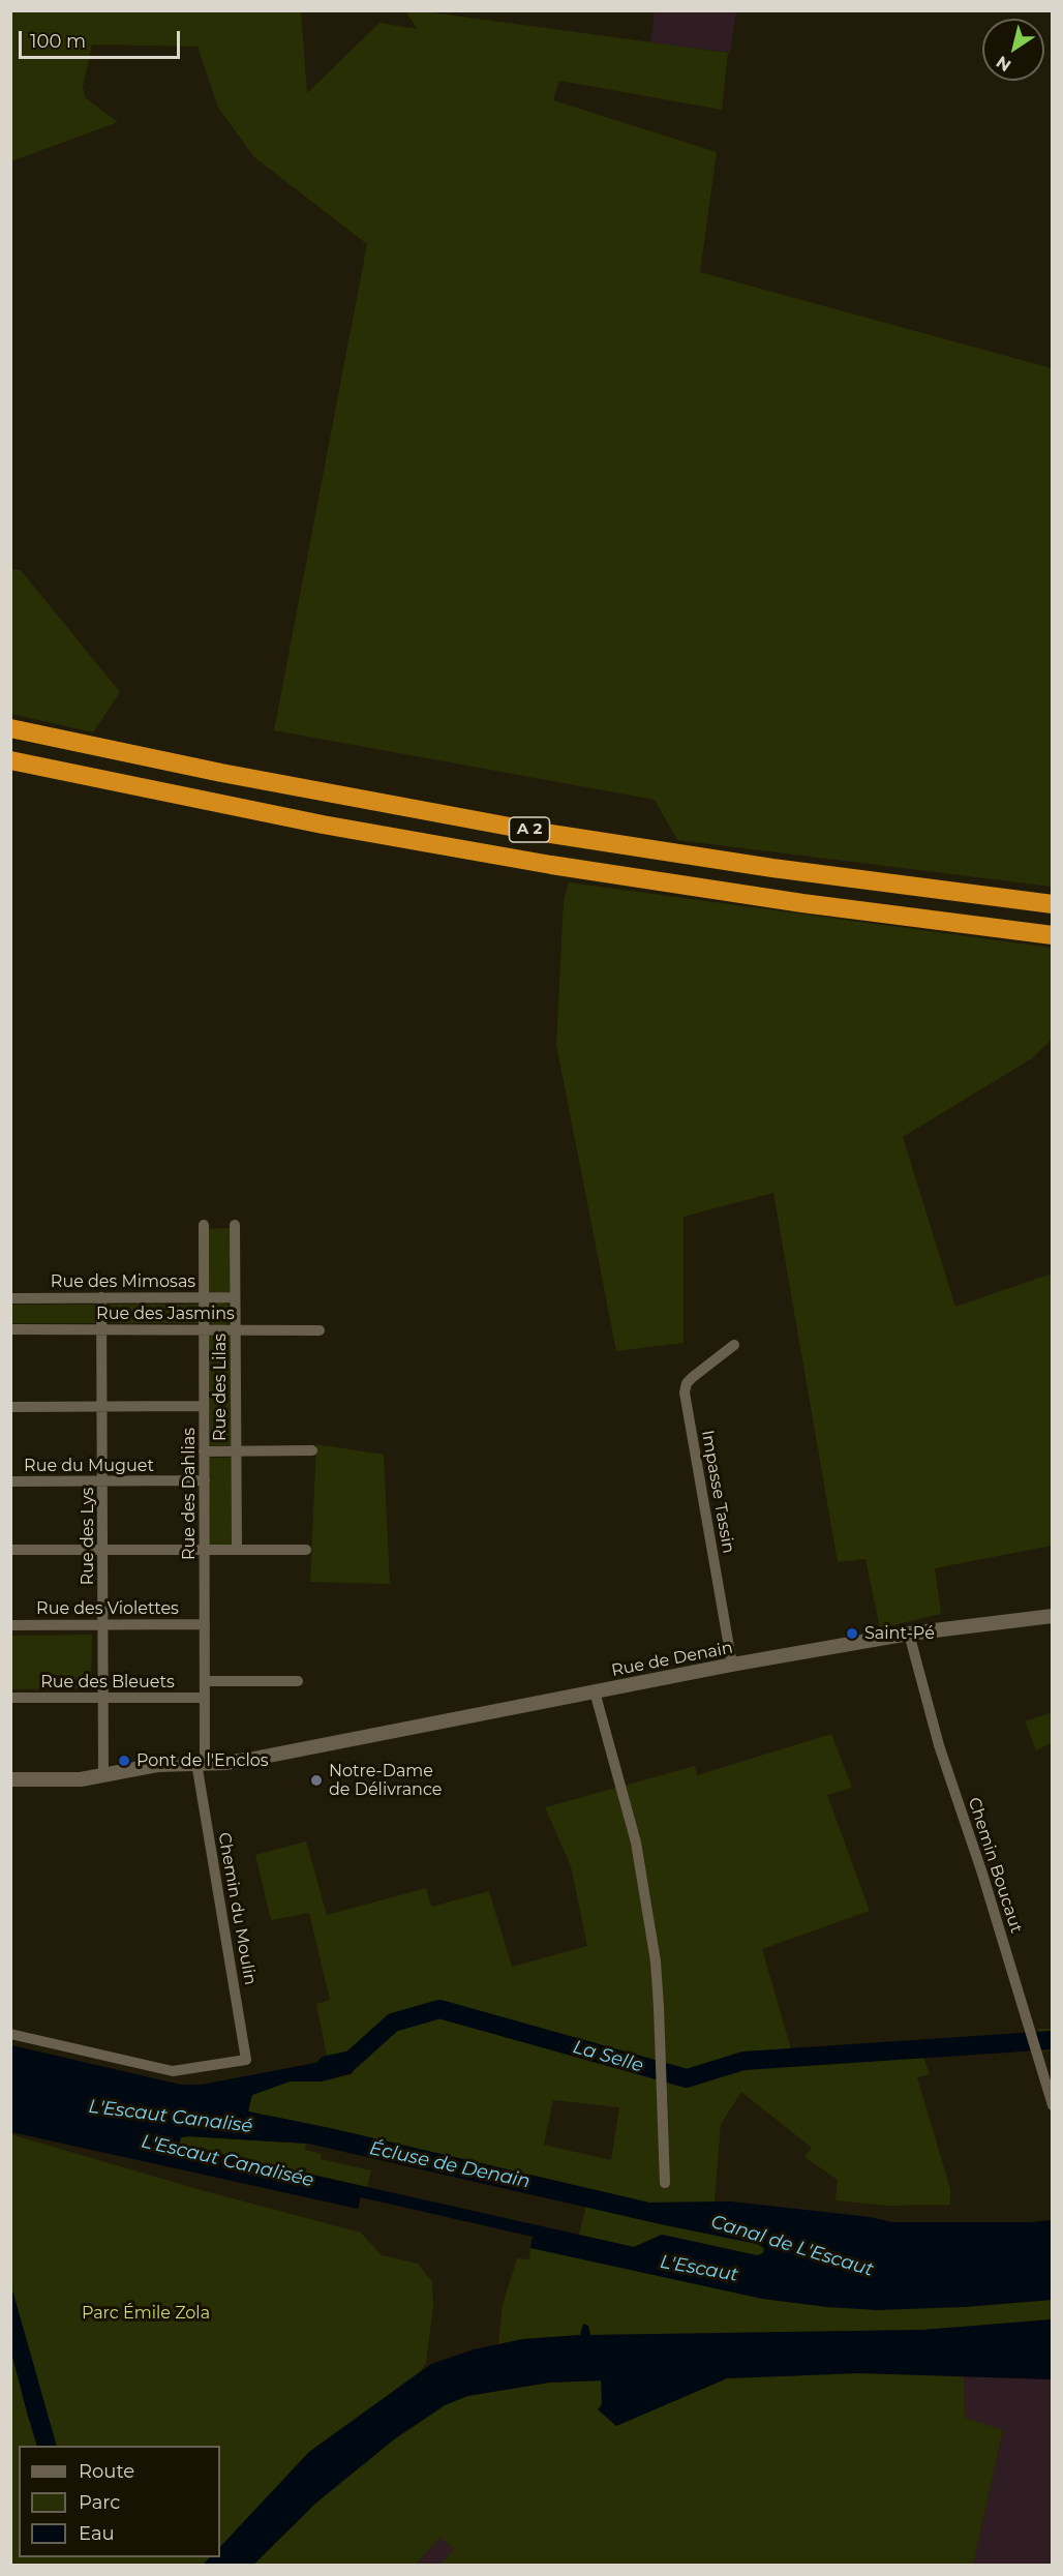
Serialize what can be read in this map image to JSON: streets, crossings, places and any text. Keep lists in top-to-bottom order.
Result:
{
  "streets": {
    "highway": ["A 2"],
    "street": [
      "Rue des Mimosas",
      "Rue des Jasmins",
      "Rue des Lilas",
      "Rue du Muguet",
      "Impasse Tassin",
      "Rue des Dahlias",
      "Rue des Lys",
      "Rue des Violettes",
      "Rue de Denain",
      "Rue des Bleuets",
      "Chemin Boucaut",
      "Chemin du Moulin"
    ]
  },
  "crossings": [
    ["Rue des Mimosas", "Rue des Lilas"],
    ["Rue des Mimosas", "Rue des Dahlias"],
    ["Rue des Mimosas", "Rue des Lys"],
    ["Rue des Jasmins", "Rue des Lilas"],
    ["Rue des Jasmins", "Rue des Dahlias"],
    ["Rue des Jasmins", "Rue des Lys"],
    ["Rue du Muguet", "Rue des Dahlias"],
    ["Rue du Muguet", "Rue des Lys"],
    ["Impasse Tassin", "Rue de Denain"],
    ["Rue des Dahlias", "Rue des Violettes"],
    ["Rue des Dahlias", "Rue de Denain"],
    ["Rue des Dahlias", "Rue des Bleuets"],
    ["Rue des Dahlias", "Chemin du Moulin"],
    ["Rue des Lys", "Rue des Violettes"],
    ["Rue des Lys", "Rue de Denain"],
    ["Rue des Lys", "Rue des Bleuets"],
    ["Rue de Denain", "Chemin Boucaut"],
    ["Rue de Denain", "Chemin du Moulin"]
  ],
  "water": [
    "La Selle",
    "L'Escaut Canalisé",
    "L'Escaut Canalisée",
    "Écluse de Denain",
    "Canal de L'Escaut",
    "L'Escaut"
  ],
  "parks": ["Parc Émile Zola"],
  "places": ["Saint-Pé", "Pont de l'Enclos", "Notre-Dame de Délivrance"],
  "legend": ["Route", "Parc", "Eau"],
  "scale_bar": "100 m",
  "north": "bottom left"
}
